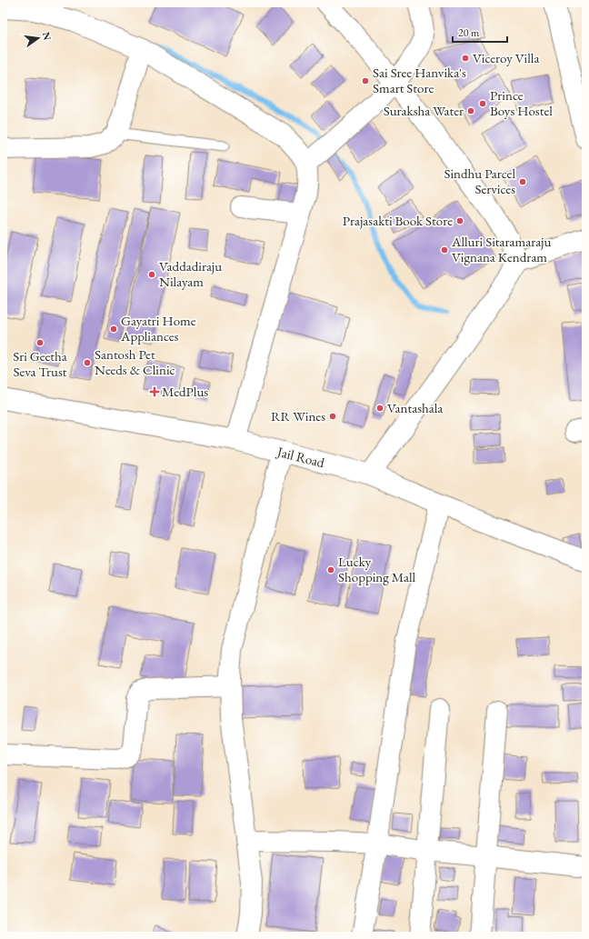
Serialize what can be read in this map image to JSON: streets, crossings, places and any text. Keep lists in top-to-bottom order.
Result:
{
  "streets": {
    "street": ["Jail Road"]
  },
  "places": {
    "other": [
      "Viceroy Villa",
      "Sai Sree Hanvika's Smart Store",
      "Prince Boys Hostel",
      "Suraksha Water",
      "Sindhu Parcel Services",
      "Prajasakti Book Store",
      "Alluri Sitaramaraju Vignana Kendram",
      "Vaddadiraju Nilayam",
      "Gayatri Home Appliances",
      "Sri Geetha Seva Trust",
      "Santosh Pet Needs & Clinic",
      "Vantashala",
      "RR Wines",
      "Lucky Shopping Mall"
    ],
    "health": ["MedPlus"]
  },
  "scale_bar": "20 m",
  "north": "right"
}
